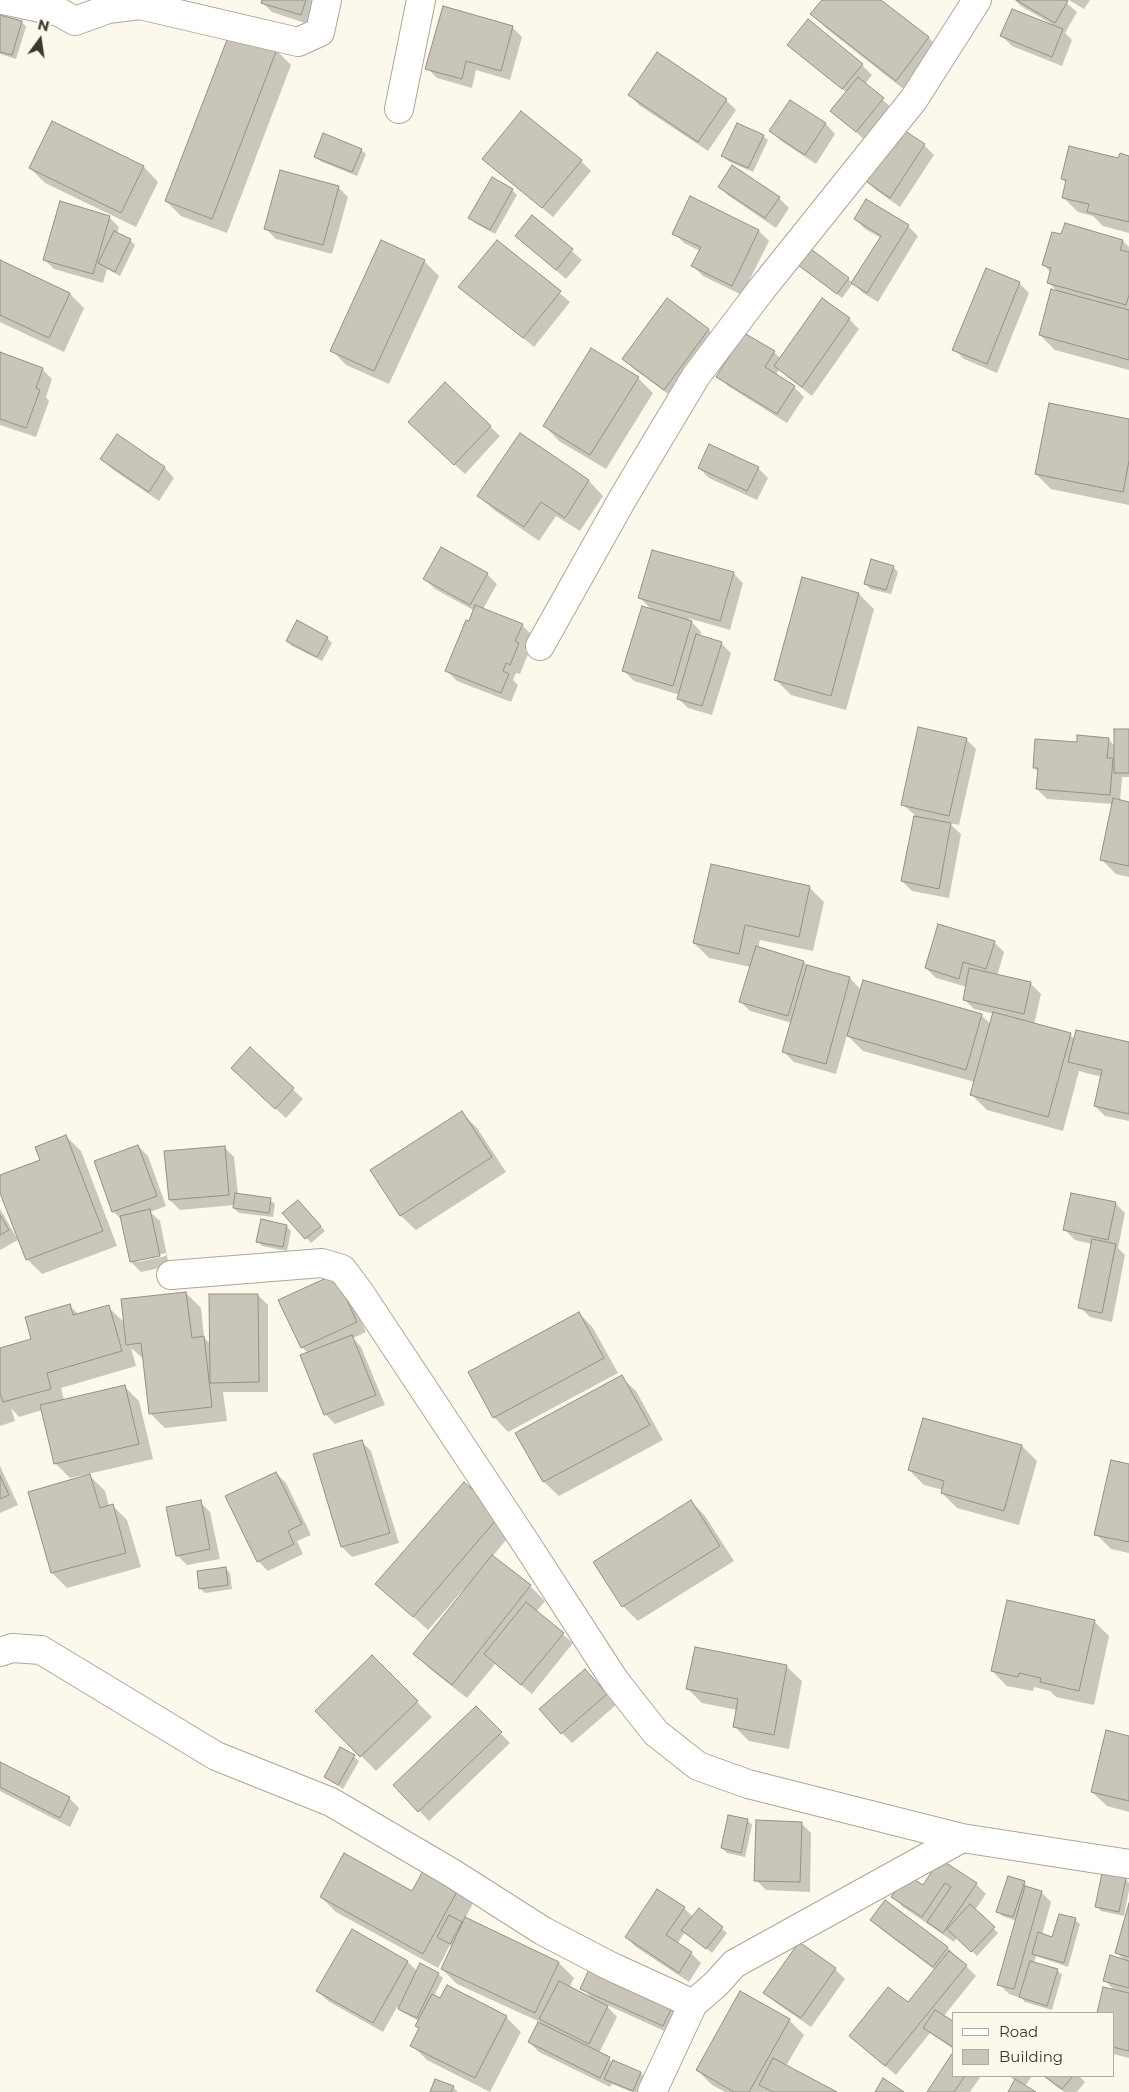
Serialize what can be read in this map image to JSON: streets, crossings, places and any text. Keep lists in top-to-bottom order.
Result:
{
  "legend": ["Road", "Building"],
  "north": "top"
}
